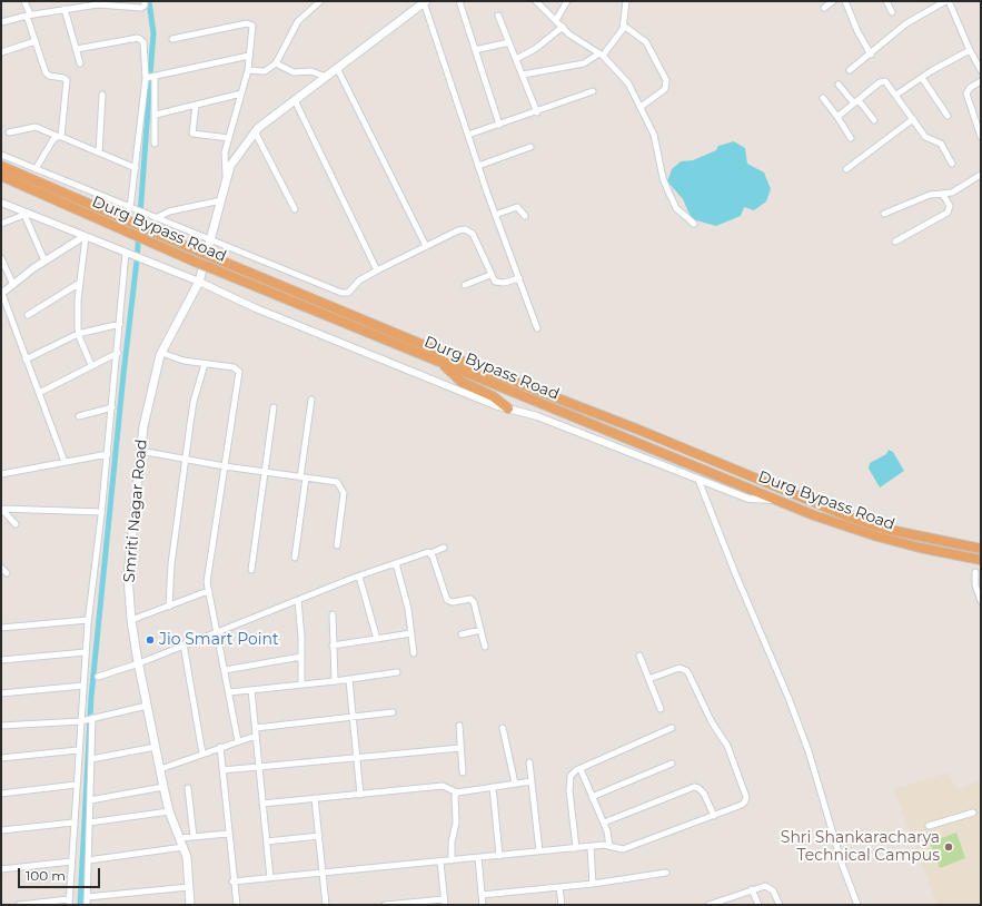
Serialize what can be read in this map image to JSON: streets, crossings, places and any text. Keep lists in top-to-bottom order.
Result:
{
  "streets": {
    "highway": ["Durg Bypass Road"],
    "main road": ["Smriti Nagar Road"]
  },
  "places": ["Jio Smart Point", "Shri Shankaracharya Technical Campus"],
  "scale_bar": "100 m"
}
